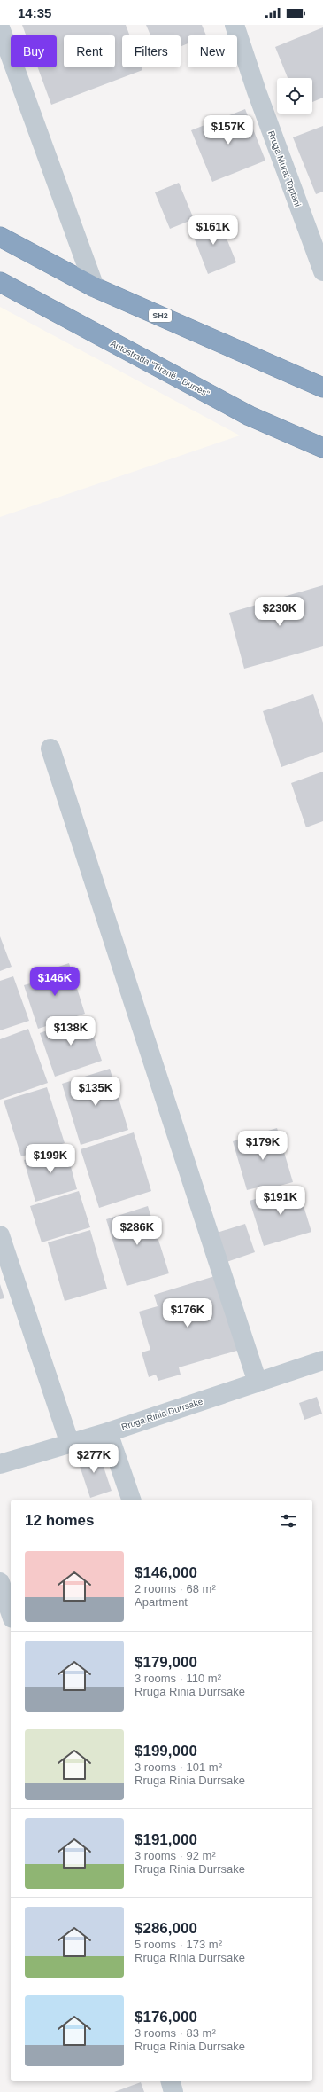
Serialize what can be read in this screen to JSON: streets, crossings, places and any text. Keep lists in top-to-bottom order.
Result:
{
  "streets": {
    "highway": ["SH2", "Autostrada \"Tiranë - Durrës\""],
    "street": ["Rruga Murat Toptani", "Rruga Rinia Durrsake"]
  },
  "page": {
    "status": "14:35",
    "chip": [
      "Buy",
      "Rent",
      "Filters",
      "New"
    ],
    "price": [
      "$157K",
      "$161K",
      "$230K",
      "$146K",
      "$138K",
      "$135K",
      "$179K",
      "$199K",
      "$191K",
      "$286K",
      "$176K",
      "$277K"
    ],
    "heading": "12 homes",
    "list": [
      {
        "name": "$146,000",
        "note": "2 rooms · 68 m² · Apartment"
      },
      {
        "name": "$179,000",
        "note": "3 rooms · 110 m² · Rruga Rinia Durrsake"
      },
      {
        "name": "$199,000",
        "note": "3 rooms · 101 m² · Rruga Rinia Durrsake"
      },
      {
        "name": "$191,000",
        "note": "3 rooms · 92 m² · Rruga Rinia Durrsake"
      },
      {
        "name": "$286,000",
        "note": "5 rooms · 173 m² · Rruga Rinia Durrsake"
      },
      {
        "name": "$176,000",
        "note": "3 rooms · 83 m² · Rruga Rinia Durrsake"
      }
    ]
  }
}
